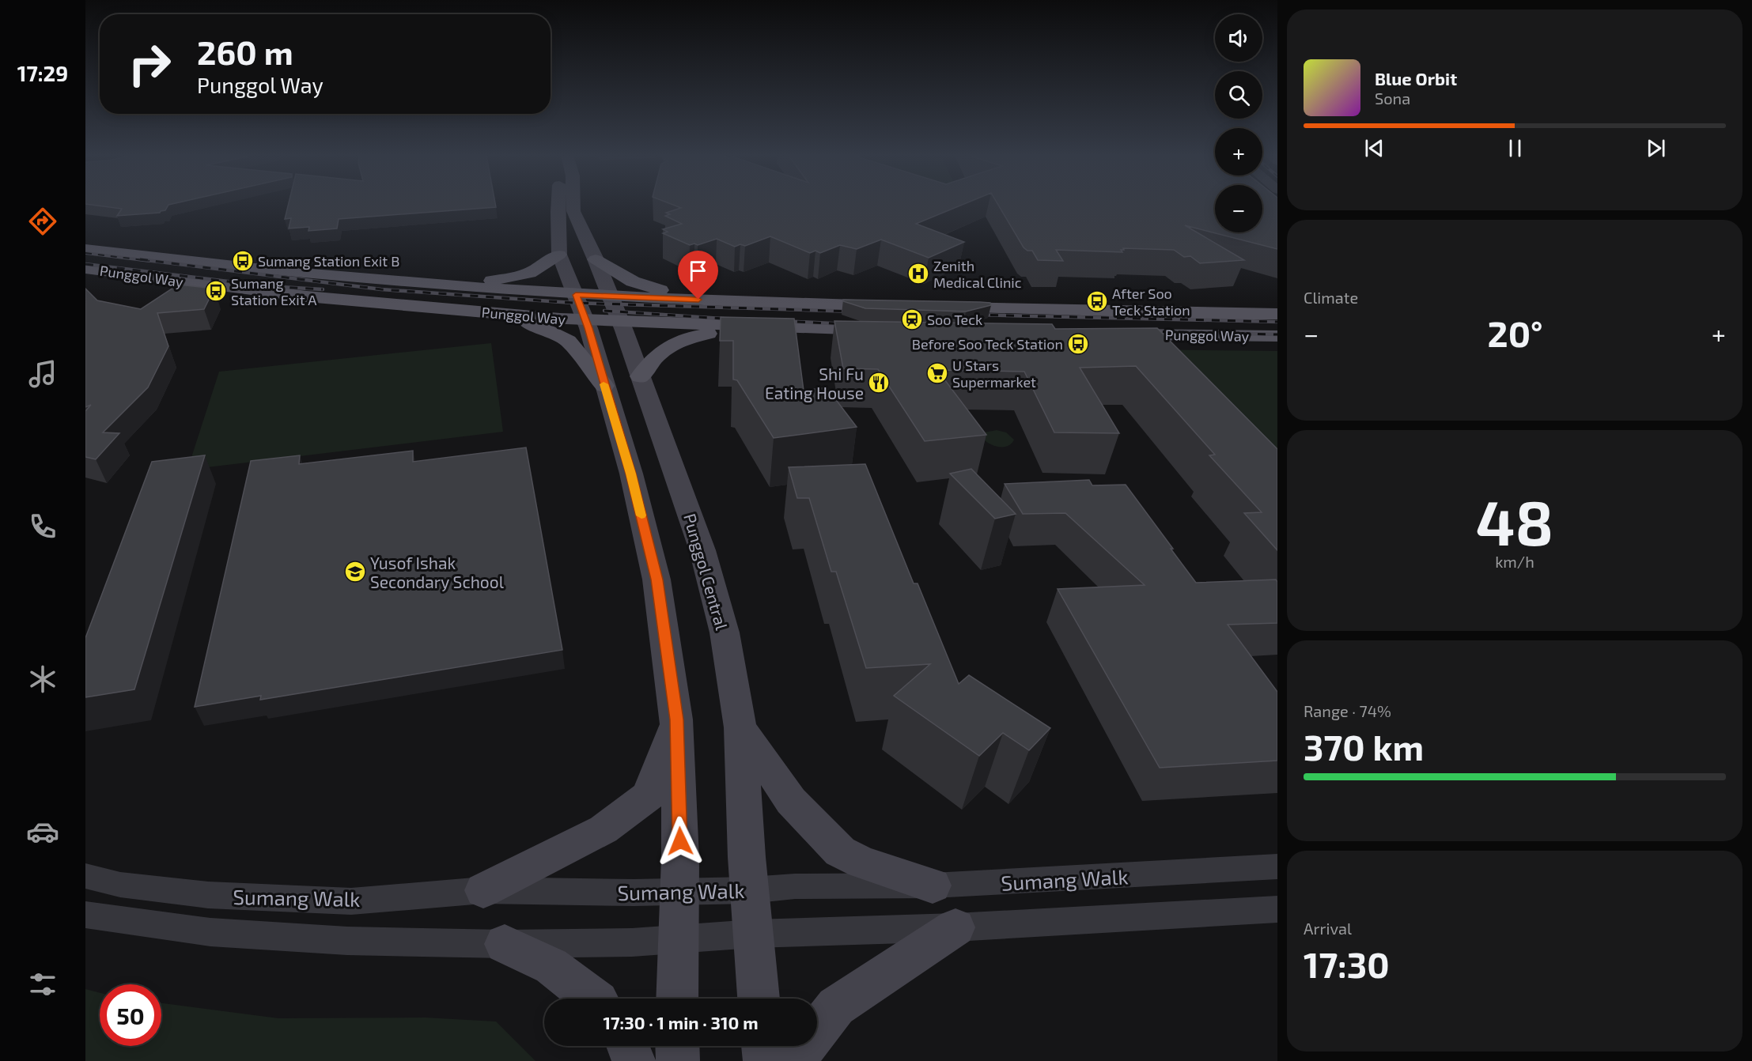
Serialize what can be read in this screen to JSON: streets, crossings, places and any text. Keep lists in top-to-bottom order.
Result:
{
  "streets": {
    "main road": ["Punggol Way", "Punggol Central"],
    "street": ["Sumang Walk"]
  },
  "crossings": [
    ["Punggol Way", "Punggol Central"],
    ["Punggol Central", "Sumang Walk"]
  ],
  "places": {
    "bus stop": [
      "Sumang Station Exit B",
      "Sumang Station Exit A",
      "After Soo Teck Station",
      "Before Soo Teck Station"
    ],
    "hospital": ["Zenith Medical Clinic"],
    "station": ["Soo Teck"],
    "supermarket": ["U Stars Supermarket"],
    "restaurant": ["Shi Fu Eating House"],
    "school or university": ["Yusof Ishak Secondary School"]
  },
  "page": {
    "tabs": "17:29",
    "map_buttons": ["+", "−"],
    "turn": ["260 m", "Punggol Way"],
    "song": ["Blue Orbit", "Sona"],
    "tile": [
      "Climate",
      ["48", "km/h"],
      ["Range · 74%", "370 km"],
      ["Arrival", "17:30"]
    ],
    "heat": ["−", "20°", "+"],
    "limit": "50",
    "trip": "17:30 · 1 min · 310 m"
  }
}
